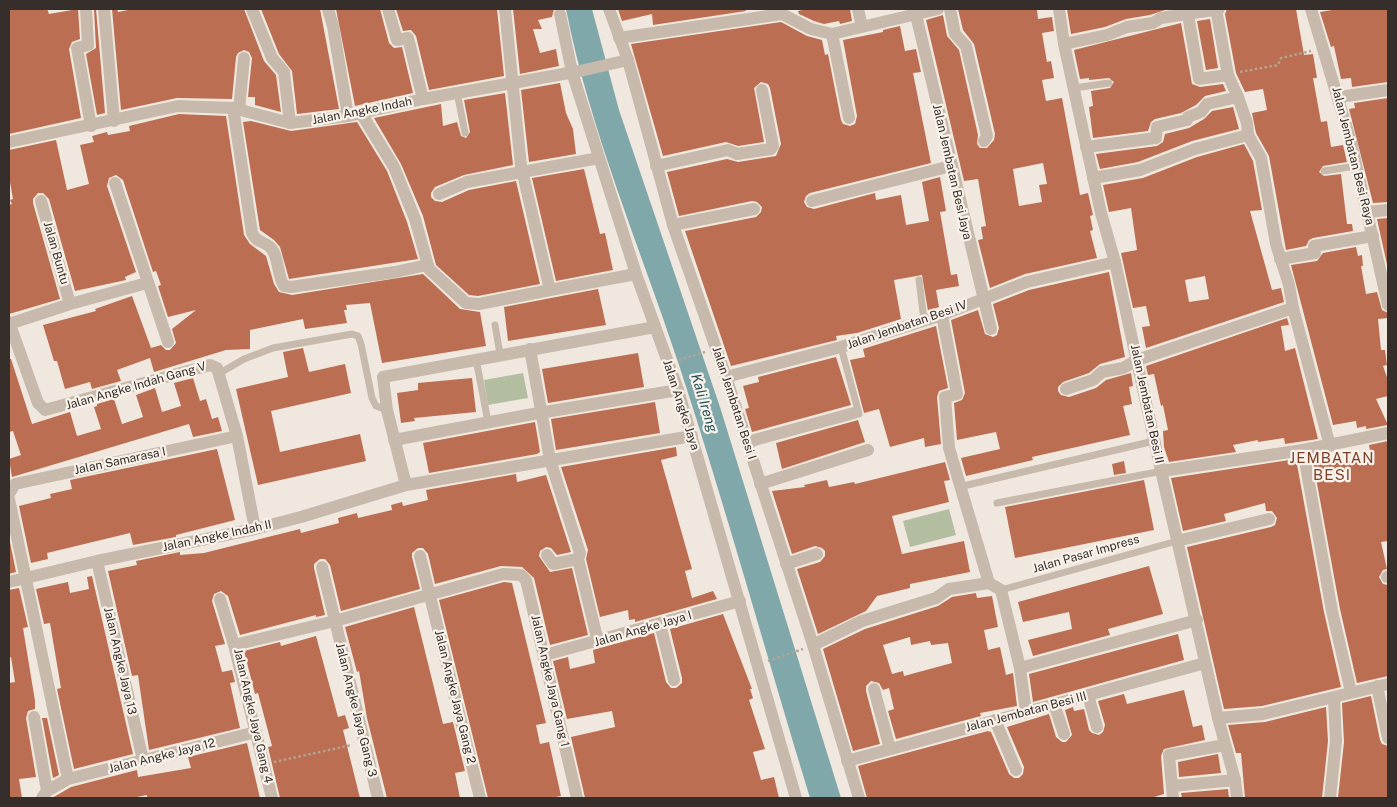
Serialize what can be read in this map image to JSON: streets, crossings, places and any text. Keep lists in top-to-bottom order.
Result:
{
  "streets": {
    "street": [
      "Jalan Angke Indah",
      "Jalan Jembatan Besi Raya",
      "Jalan Jembatan Besi Jaya",
      "Jalan Buntu",
      "Jalan Jembatan Besi IV",
      "Jalan Angke Indah Gang V",
      "Jalan Jembatan Besi I",
      "Jalan Jembatan Besi II",
      "Jalan Angke Jaya",
      "Jalan Samarasa I",
      "Jalan Angke Indah II",
      "Jalan Angke Jaya I",
      "Jalan Angke Jaya 13",
      "Jalan Angke Jaya Gang 1",
      "Jalan Angke Jaya Gang 2",
      "Jalan Angke Jaya Gang 3",
      "Jalan Jembatan Besi III",
      "Jalan Angke Jaya Gang 4",
      "Jalan Angke Jaya 12"
    ],
    "lane": ["Jalan Pasar Impress"]
  },
  "crossings": [
    ["Jalan Angke Indah", "Jalan Jembatan Besi I"],
    ["Jalan Angke Indah", "Jalan Angke Jaya"],
    ["Jalan Jembatan Besi Jaya", "Jalan Jembatan Besi IV"],
    ["Jalan Jembatan Besi IV", "Jalan Jembatan Besi I"],
    ["Jalan Jembatan Besi IV", "Jalan Jembatan Besi II"],
    ["Jalan Angke Indah Gang V", "Jalan Samarasa I"],
    ["Jalan Angke Indah Gang V", "Jalan Angke Indah II"],
    ["Jalan Jembatan Besi I", "Jalan Jembatan Besi III"],
    ["Jalan Jembatan Besi II", "Jalan Pasar Impress"],
    ["Jalan Jembatan Besi II", "Jalan Jembatan Besi III"],
    ["Jalan Angke Jaya", "Jalan Angke Indah II"],
    ["Jalan Angke Jaya", "Jalan Angke Jaya I"],
    ["Jalan Angke Indah II", "Jalan Angke Jaya 13"],
    ["Jalan Angke Jaya I", "Jalan Angke Jaya Gang 1"],
    ["Jalan Angke Jaya 13", "Jalan Angke Jaya 12"],
    ["Jalan Angke Jaya Gang 1", "Jalan Angke Jaya Gang 2"],
    ["Jalan Angke Jaya Gang 3", "Jalan Angke Jaya Gang 4"],
    ["Jalan Angke Jaya Gang 4", "Jalan Angke Jaya 12"]
  ],
  "districts": ["JEMBATAN BESI"],
  "water": ["Kali Ireng"]
}
